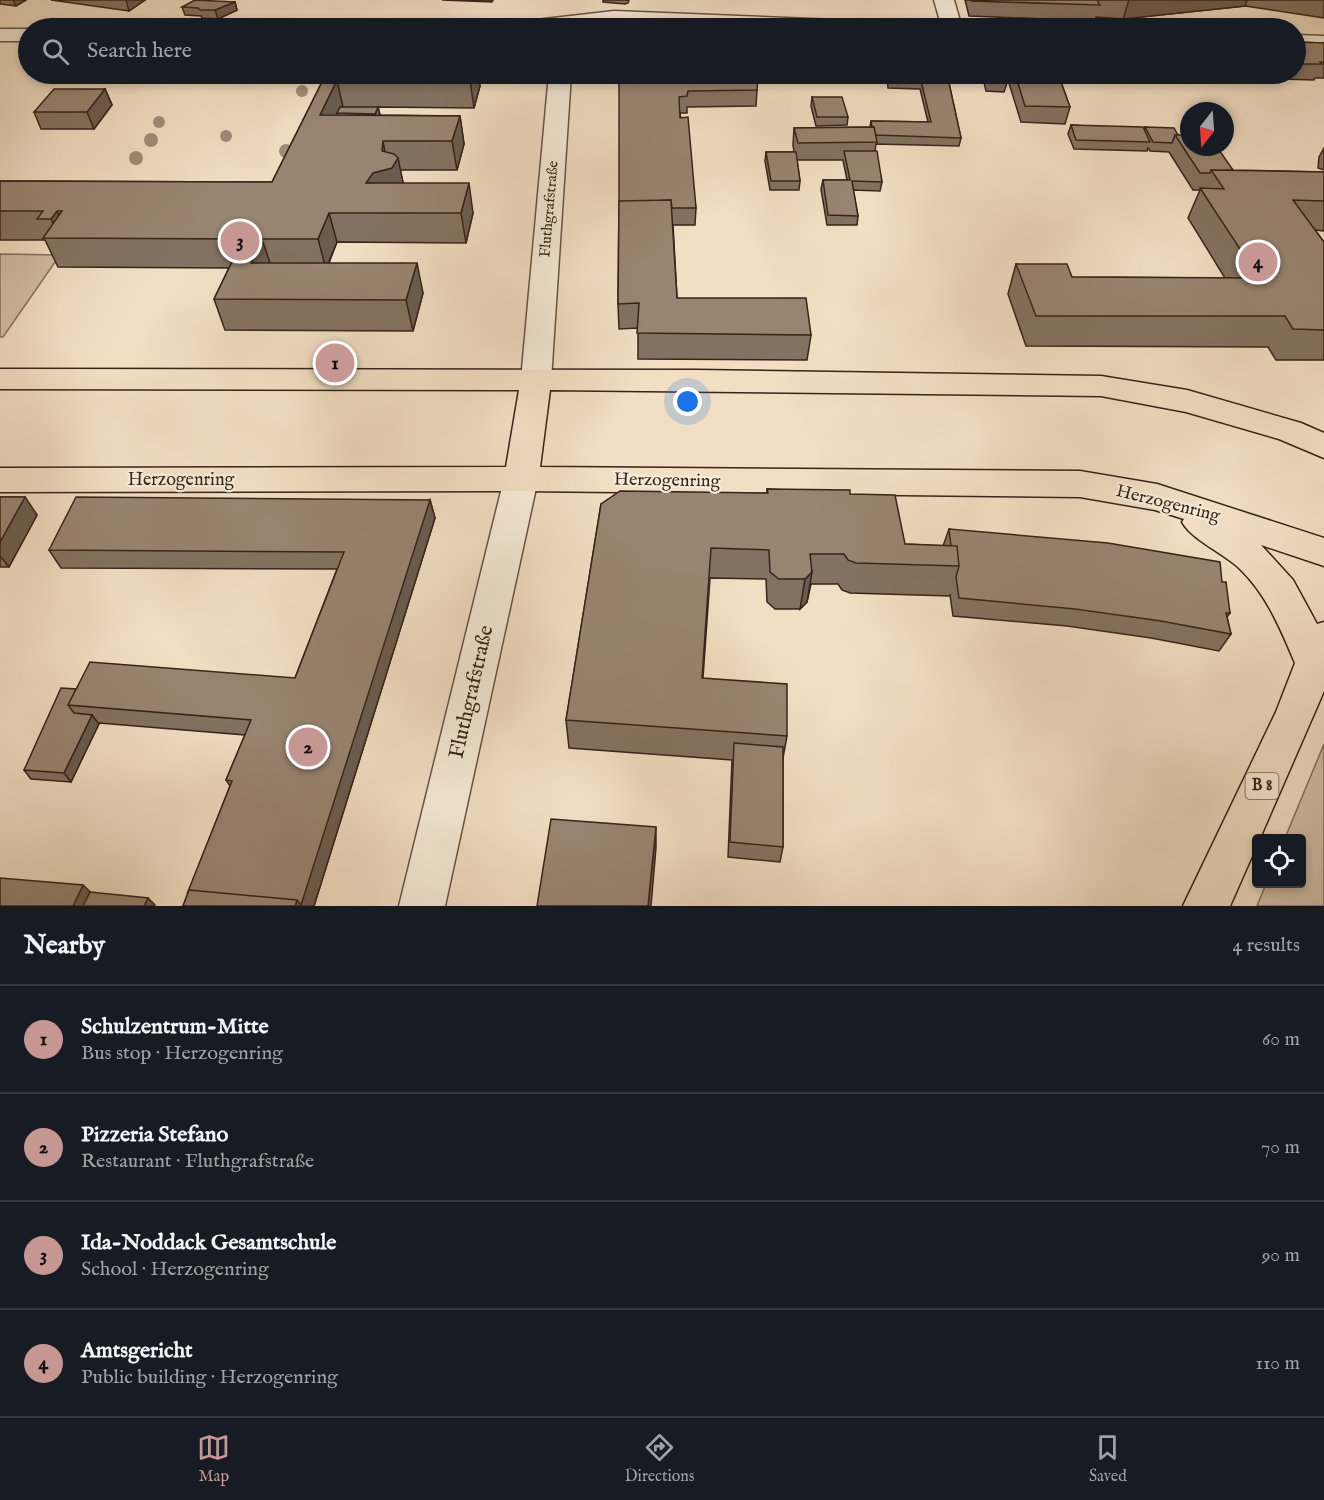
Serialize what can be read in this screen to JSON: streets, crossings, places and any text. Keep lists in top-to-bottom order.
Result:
{
  "streets": {
    "main road": ["Herzogenring", "B 8"],
    "street": ["Fluthgrafstraße"]
  },
  "crossings": [
    ["Fluthgrafstraße", "Herzogenring"]
  ],
  "north": "bottom",
  "page": {
    "search": "Search here",
    "pins": [
      "3",
      "4",
      "1",
      "2"
    ],
    "heading": ["Nearby", "4 results"],
    "list": [
      {
        "mark": "1",
        "name": "Schulzentrum-Mitte",
        "note": "Bus stop · Herzogenring",
        "value": "60 m"
      },
      {
        "mark": "2",
        "name": "Pizzeria Stefano",
        "note": "Restaurant · Fluthgrafstraße",
        "value": "70 m"
      },
      {
        "mark": "3",
        "name": "Ida-Noddack Gesamtschule",
        "note": "School · Herzogenring",
        "value": "90 m"
      },
      {
        "mark": "4",
        "name": "Amtsgericht",
        "note": "Public building · Herzogenring",
        "value": "110 m"
      }
    ],
    "nav": ["Map", "Directions", "Saved"]
  }
}
